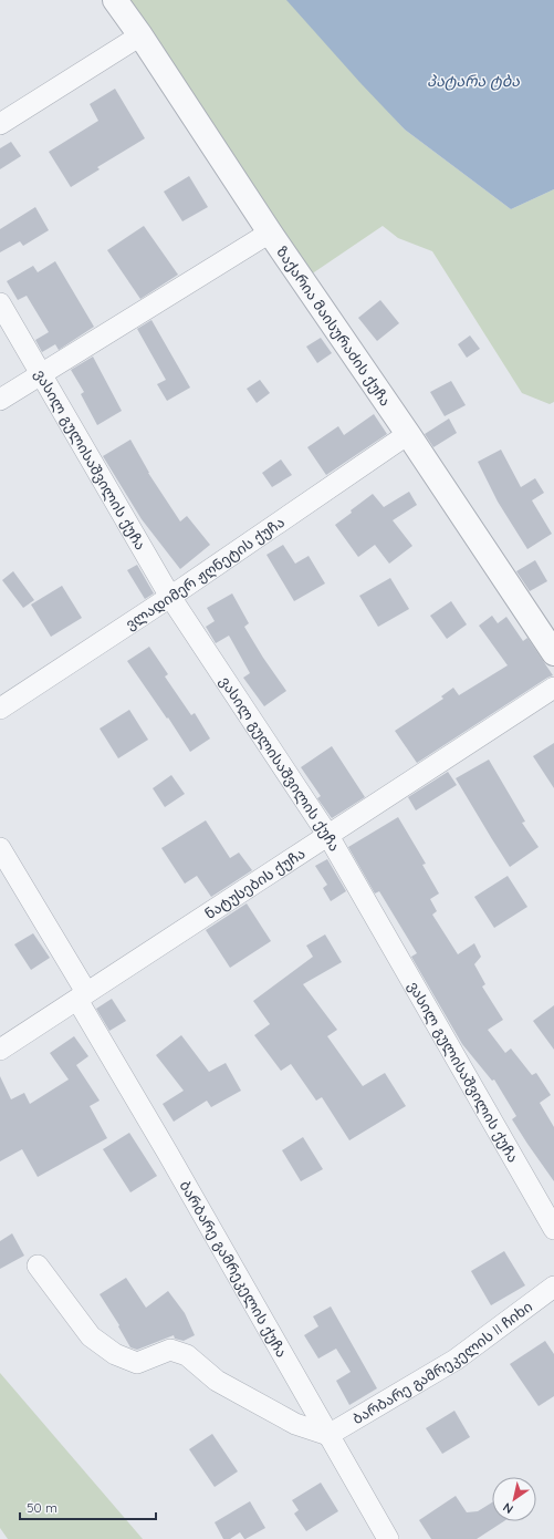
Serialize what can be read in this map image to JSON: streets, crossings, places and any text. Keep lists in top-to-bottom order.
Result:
{
  "streets": {
    "street": [
      "ზაქარია მაისურაძის ქუჩა",
      "ვასილ გულისაშვილის ქუჩა",
      "ვლადიმერ ჟღნეტის ქუჩა",
      "ნატუსების ქუჩა",
      "ბარბარე გამრეკელის ქუჩა",
      "ბარბარე გამრეკელის II ჩიხი"
    ]
  },
  "crossings": [
    ["ზაქარია მაისურაძის ქუჩა", "ვლადიმერ ჟღნეტის ქუჩა"],
    ["ვასილ გულისაშვილის ქუჩა", "ვლადიმერ ჟღნეტის ქუჩა"],
    ["ვასილ გულისაშვილის ქუჩა", "ნატუსების ქუჩა"],
    ["ნატუსების ქუჩა", "ბარბარე გამრეკელის ქუჩა"],
    ["ბარბარე გამრეკელის ქუჩა", "ბარბარე გამრეკელის II ჩიხი"]
  ],
  "water": ["პატარა ტბა"],
  "scale_bar": "50 m",
  "north": "bottom left"
}
